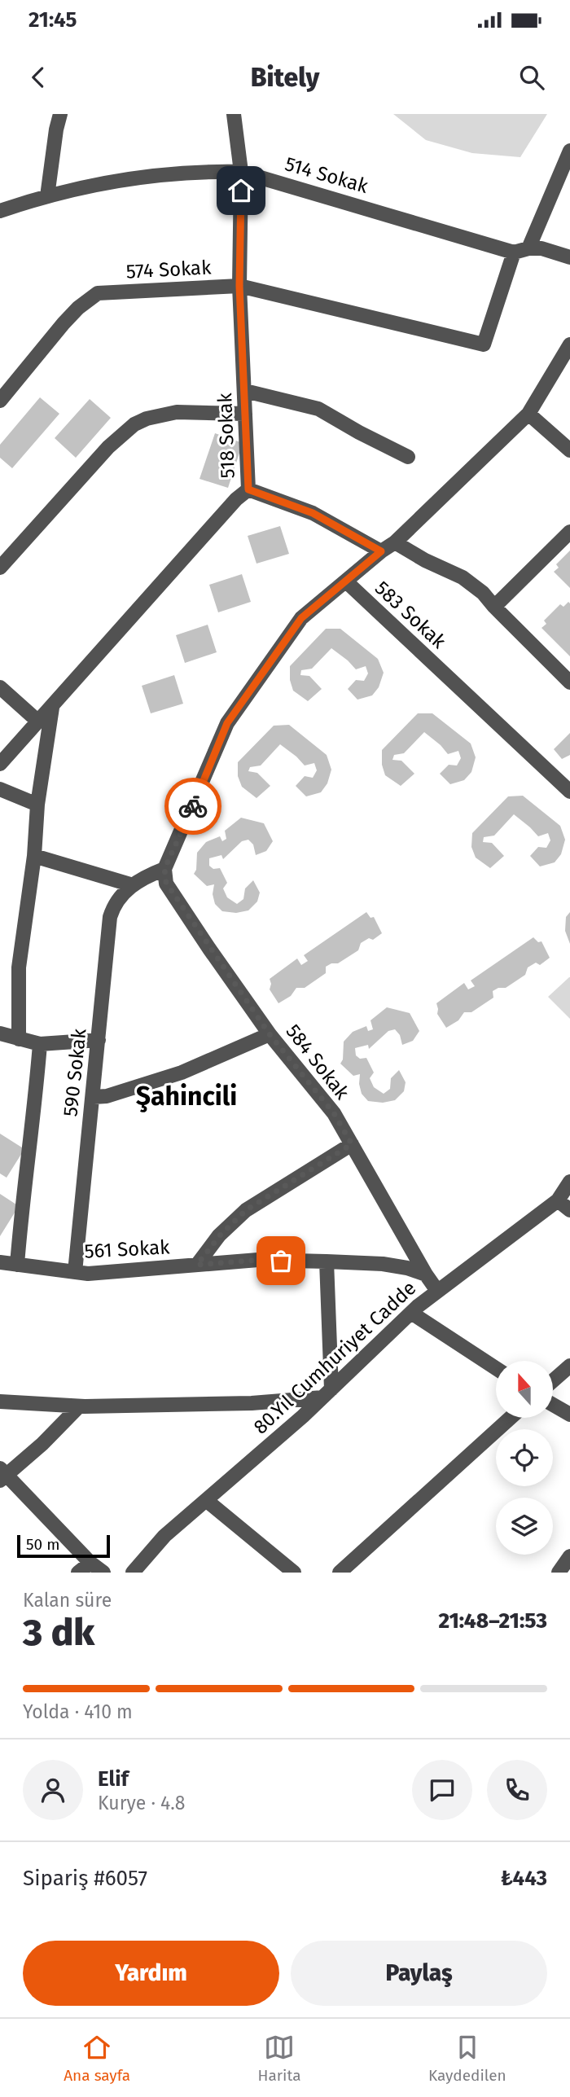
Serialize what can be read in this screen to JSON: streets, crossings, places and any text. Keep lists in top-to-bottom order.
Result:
{
  "streets": {
    "street": [
      "514 Sokak",
      "574 Sokak",
      "518 Sokak",
      "583 Sokak",
      "584 Sokak",
      "590 Sokak",
      "561 Sokak",
      "80.Yıl Cumhuriyet Cadde"
    ]
  },
  "crossings": [
    ["514 Sokak", "574 Sokak"],
    ["514 Sokak", "518 Sokak"],
    ["574 Sokak", "518 Sokak"],
    ["583 Sokak", "584 Sokak"],
    ["583 Sokak", "590 Sokak"],
    ["584 Sokak", "590 Sokak"],
    ["584 Sokak", "561 Sokak"],
    ["584 Sokak", "80.Yıl Cumhuriyet Cadde"],
    ["590 Sokak", "561 Sokak"]
  ],
  "districts": ["Şahincili"],
  "scale_bar": "50 m",
  "north": "top",
  "page": {
    "status": "21:45",
    "header": "Bitely",
    "scale": "50 m",
    "heading": ["3 dk", "Kalan süre", "21:48–21:53"],
    "panel": [
      "Elif",
      "Kurye · 4.8",
      "Sipariş #6057",
      "₺443"
    ],
    "bar": "Yolda · 410 m",
    "buttons": ["Yardım", "Paylaş"],
    "tabs": ["Ana sayfa", "Harita", "Kaydedilen"]
  }
}
